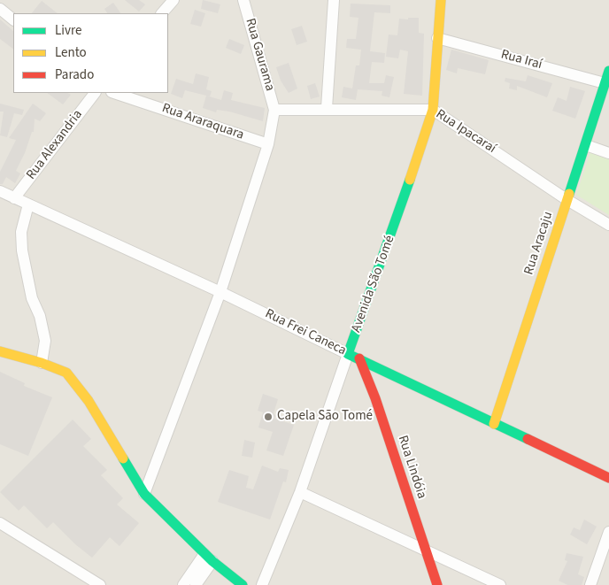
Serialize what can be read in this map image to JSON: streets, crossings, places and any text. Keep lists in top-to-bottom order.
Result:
{
  "streets": {
    "street": [
      "Rua Gaurama",
      "Rua Iraí",
      "Rua Araraquara",
      "Rua Ipacaraí",
      "Rua Alexandria",
      "Rua Aracaju",
      "Avenida São Tomé",
      "Rua Frei Caneca",
      "Rua Lindóia"
    ]
  },
  "crossings": [
    ["Rua Gaurama", "Rua Ipacaraí"],
    ["Rua Iraí", "Rua Aracaju"],
    ["Rua Iraí", "Avenida São Tomé"],
    ["Rua Ipacaraí", "Rua Aracaju"],
    ["Rua Ipacaraí", "Avenida São Tomé"],
    ["Rua Alexandria", "Rua Frei Caneca"],
    ["Rua Aracaju", "Rua Frei Caneca"],
    ["Avenida São Tomé", "Rua Frei Caneca"],
    ["Rua Frei Caneca", "Rua Lindóia"]
  ],
  "places": ["Capela São Tomé"],
  "legend": ["Livre", "Lento", "Parado"]
}
